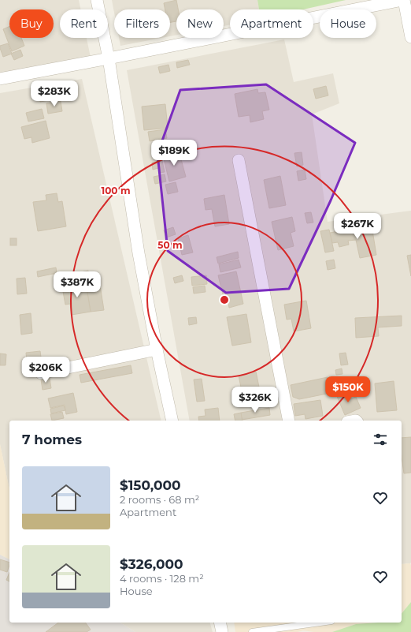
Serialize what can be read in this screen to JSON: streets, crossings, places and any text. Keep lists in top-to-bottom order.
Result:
{
  "page": {
    "chip": [
      "Buy",
      "Rent",
      "Filters",
      "New",
      "Apartment",
      "House"
    ],
    "price": [
      "$283K",
      "$189K",
      "$267K",
      "$387K",
      "$206K",
      "$150K",
      "$326K"
    ],
    "heading": "7 homes",
    "list": [
      {
        "name": "$150,000",
        "note": "2 rooms · 68 m² · Apartment"
      },
      {
        "name": "$326,000",
        "note": "4 rooms · 128 m² · House"
      }
    ]
  },
  "rings": ["100 m", "50 m"]
}
